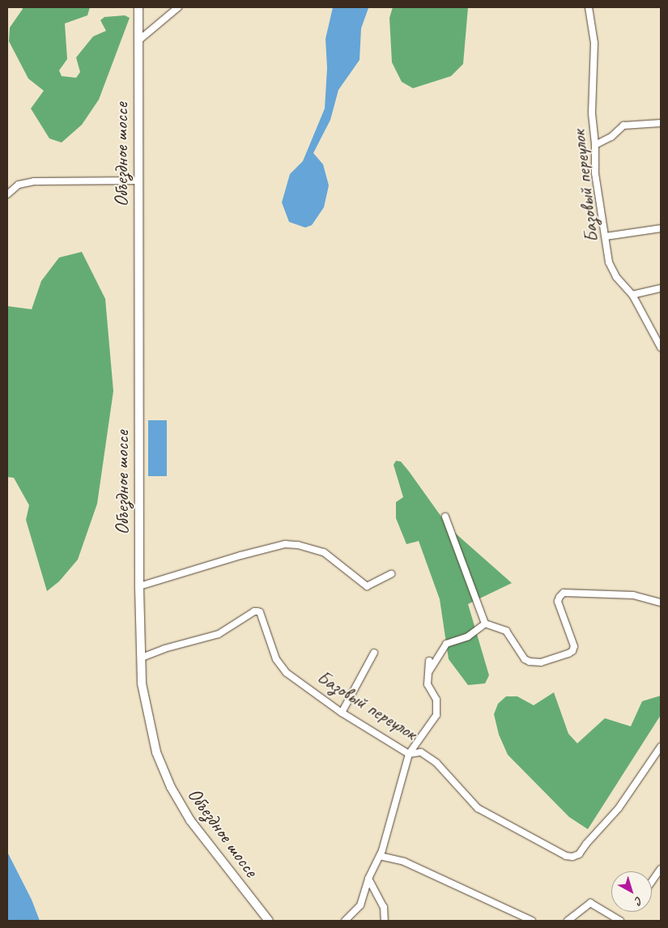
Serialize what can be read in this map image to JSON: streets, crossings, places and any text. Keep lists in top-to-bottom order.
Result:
{
  "streets": {
    "main road": ["Объездное шоссе"],
    "street": ["Базовый переулок"]
  },
  "crossings": [
    ["Объездное шоссе", "Базовый переулок"]
  ],
  "north": "bottom right"
}
